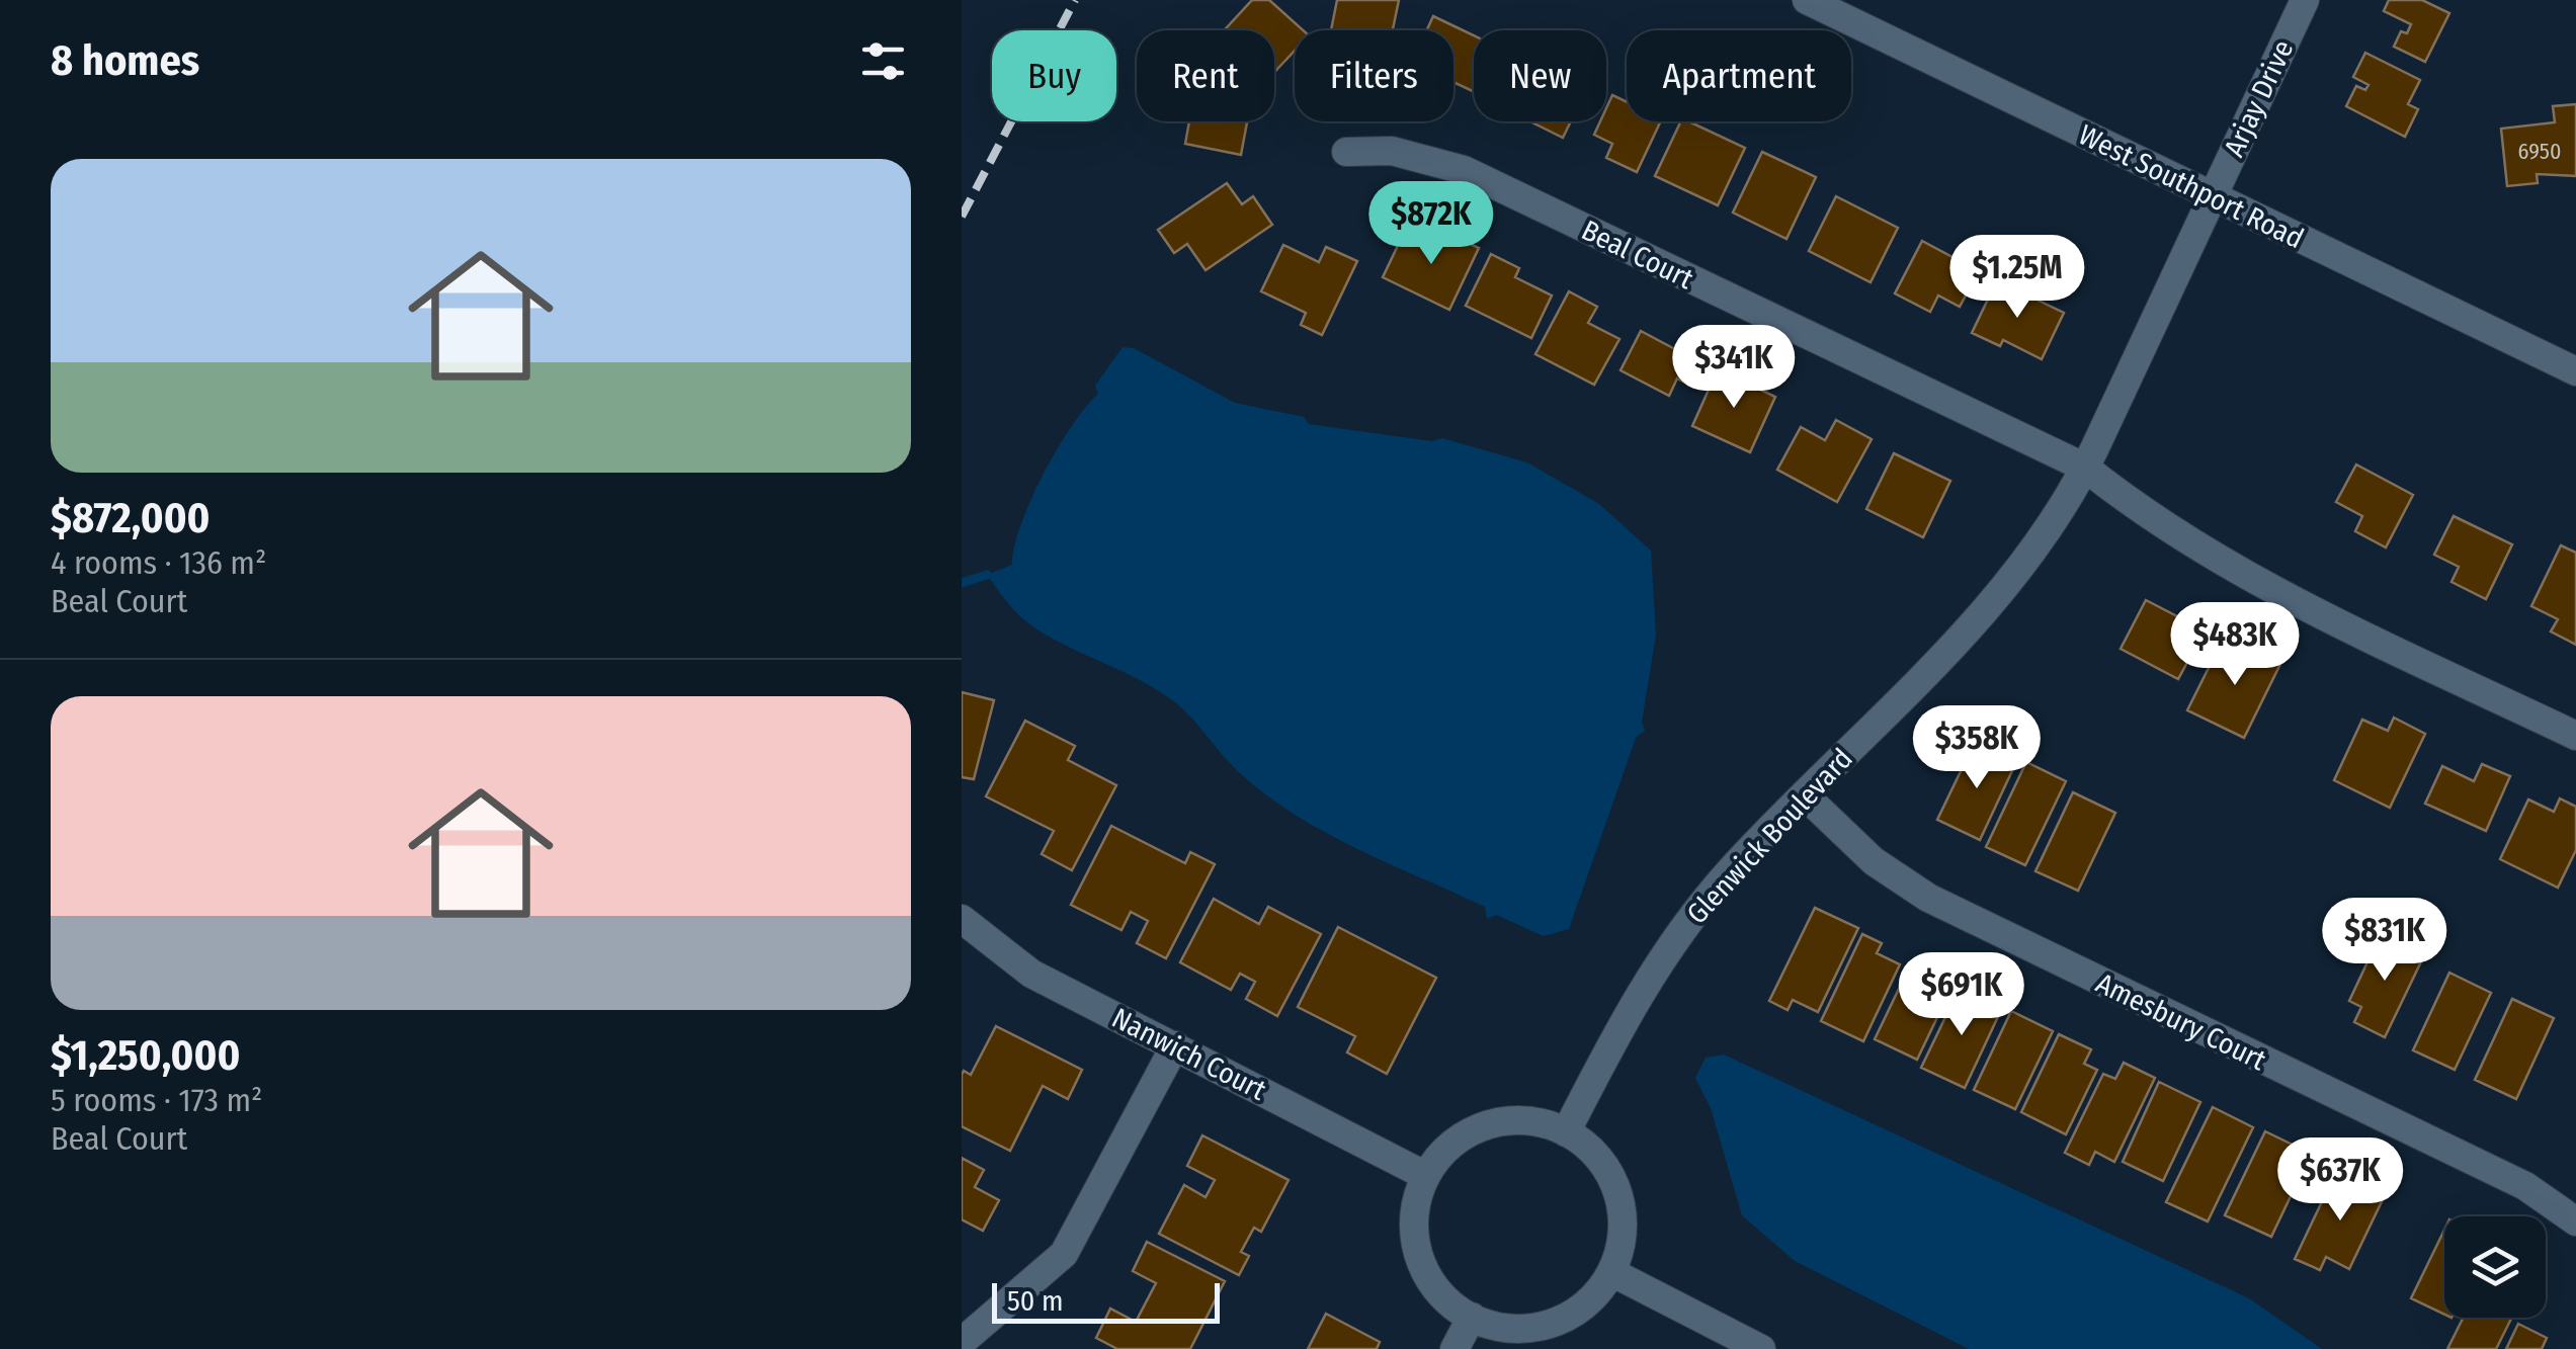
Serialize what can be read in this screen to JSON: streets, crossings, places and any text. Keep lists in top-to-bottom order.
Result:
{
  "streets": {
    "street": [
      "Arjay Drive",
      "West Southport Road",
      "Beal Court",
      "Glenwick Boulevard",
      "Amesbury Court",
      "Nanwich Court"
    ]
  },
  "crossings": [
    ["Arjay Drive", "West Southport Road"],
    ["Arjay Drive", "Glenwick Boulevard"],
    ["West Southport Road", "Glenwick Boulevard"],
    ["Beal Court", "Glenwick Boulevard"],
    ["Glenwick Boulevard", "Amesbury Court"],
    ["Glenwick Boulevard", "Nanwich Court"]
  ],
  "house_numbers": ["6950"],
  "scale_bar": "50 m",
  "page": {
    "heading": "8 homes",
    "chip": [
      "Buy",
      "Rent",
      "Filters",
      "New",
      "Apartment"
    ],
    "list": [
      {
        "name": "$872,000",
        "note": "4 rooms · 136 m² · Beal Court"
      },
      {
        "name": "$1,250,000",
        "note": "5 rooms · 173 m² · Beal Court"
      }
    ],
    "price": [
      "$872K",
      "$1.25M",
      "$341K",
      "$483K",
      "$358K",
      "$831K",
      "$691K",
      "$637K"
    ],
    "scale": "50 m"
  }
}
